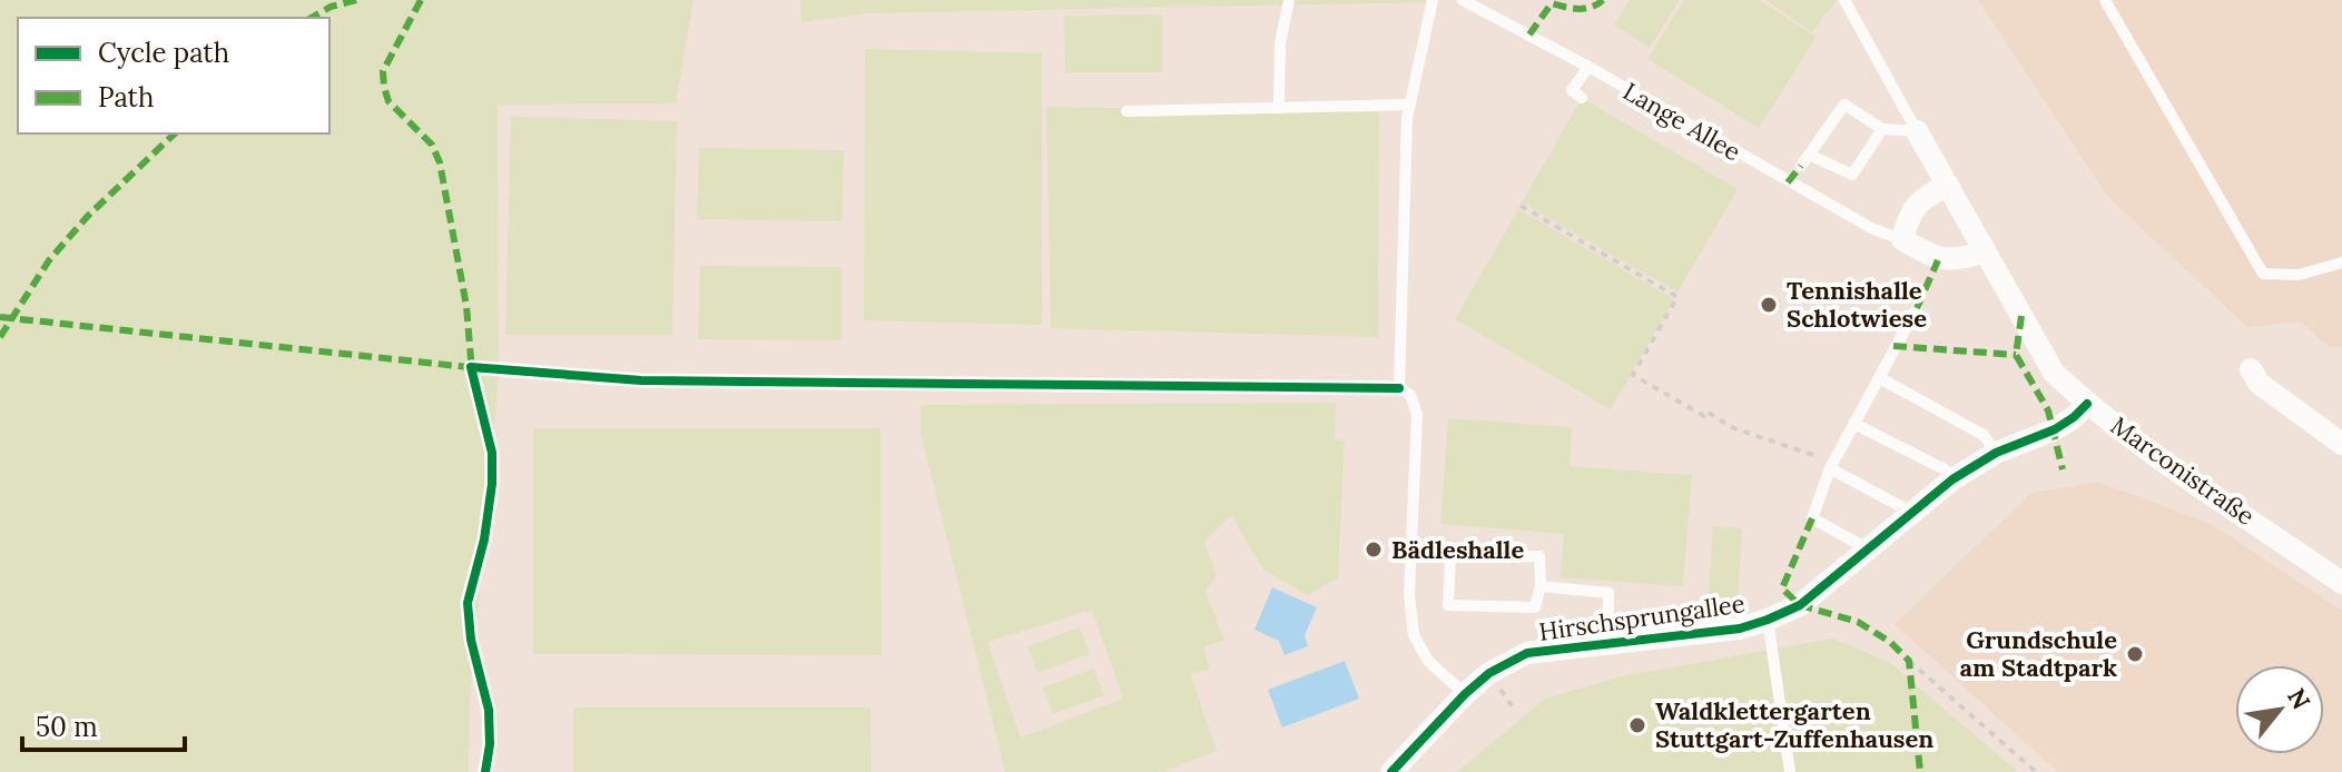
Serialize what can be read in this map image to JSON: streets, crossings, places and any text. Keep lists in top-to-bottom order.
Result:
{
  "streets": {
    "street": ["Marconistraße", "Hirschsprungallee"],
    "lane": ["Lange Allee"]
  },
  "crossings": [
    ["Marconistraße", "Hirschsprungallee"]
  ],
  "places": [
    "Tennishalle Schlotwiese",
    "Bädleshalle",
    "Grundschule am Stadtpark",
    "Waldklettergarten Stuttgart-Zuffenhausen"
  ],
  "legend": ["Cycle path", "Path"],
  "scale_bar": "50 m",
  "north": "top right"
}
